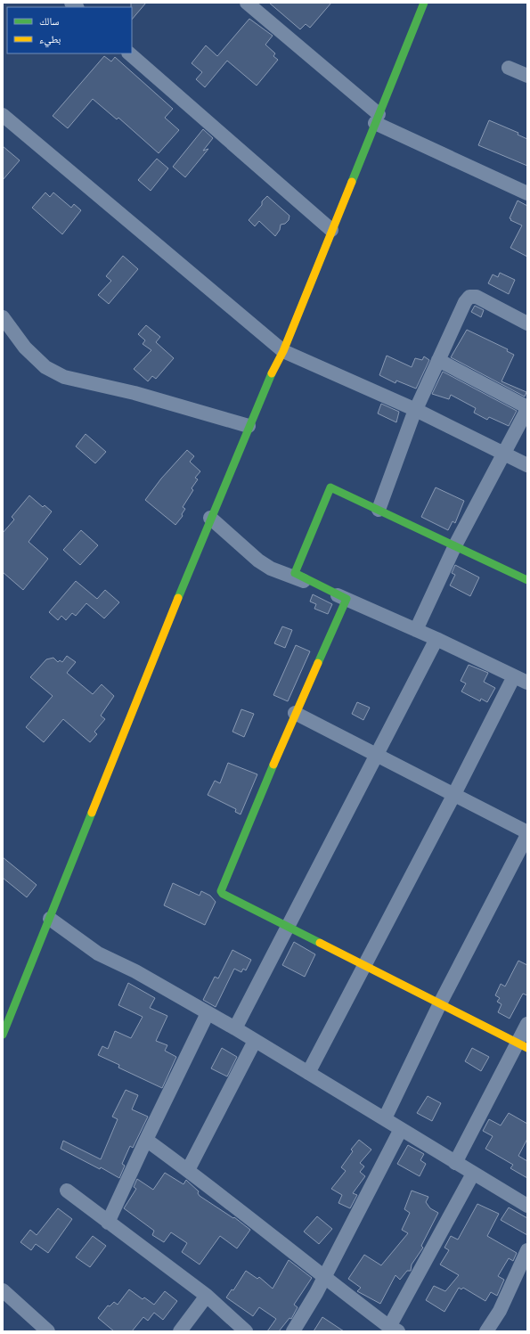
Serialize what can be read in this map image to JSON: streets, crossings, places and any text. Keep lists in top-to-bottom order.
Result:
{
  "legend": ["سالك", "بطيء"]
}
